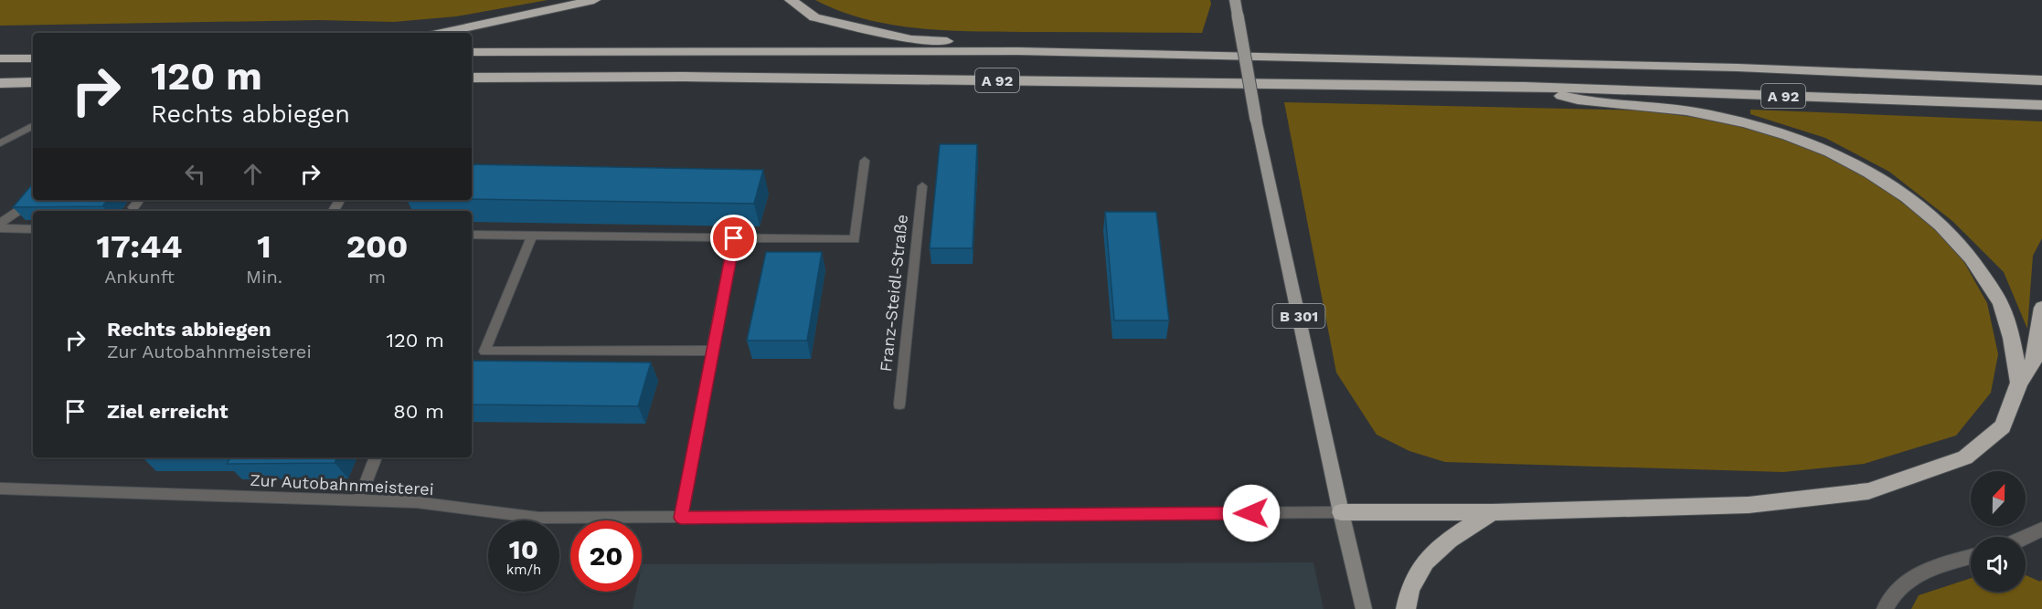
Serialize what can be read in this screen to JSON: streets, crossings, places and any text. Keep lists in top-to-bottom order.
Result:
{
  "streets": {
    "highway": ["A 92"],
    "main road": ["B 301"],
    "lane": ["Franz-Steidl-Straße", "Zur Autobahnmeisterei"]
  },
  "crossings": [
    ["B 301", "Zur Autobahnmeisterei"]
  ],
  "north": "top",
  "page": {
    "turn": ["120 m", "Rechts abbiegen"],
    "eta": [
      "17:44",
      "Ankunft",
      "1",
      "Min.",
      "200",
      "m"
    ],
    "list": [
      {
        "name": "Rechts abbiegen",
        "note": "Zur Autobahnmeisterei",
        "value": "120 m"
      },
      {
        "name": "Ziel erreicht",
        "value": "80 m"
      }
    ],
    "speed": "10 km/h",
    "limit": "20"
  }
}
